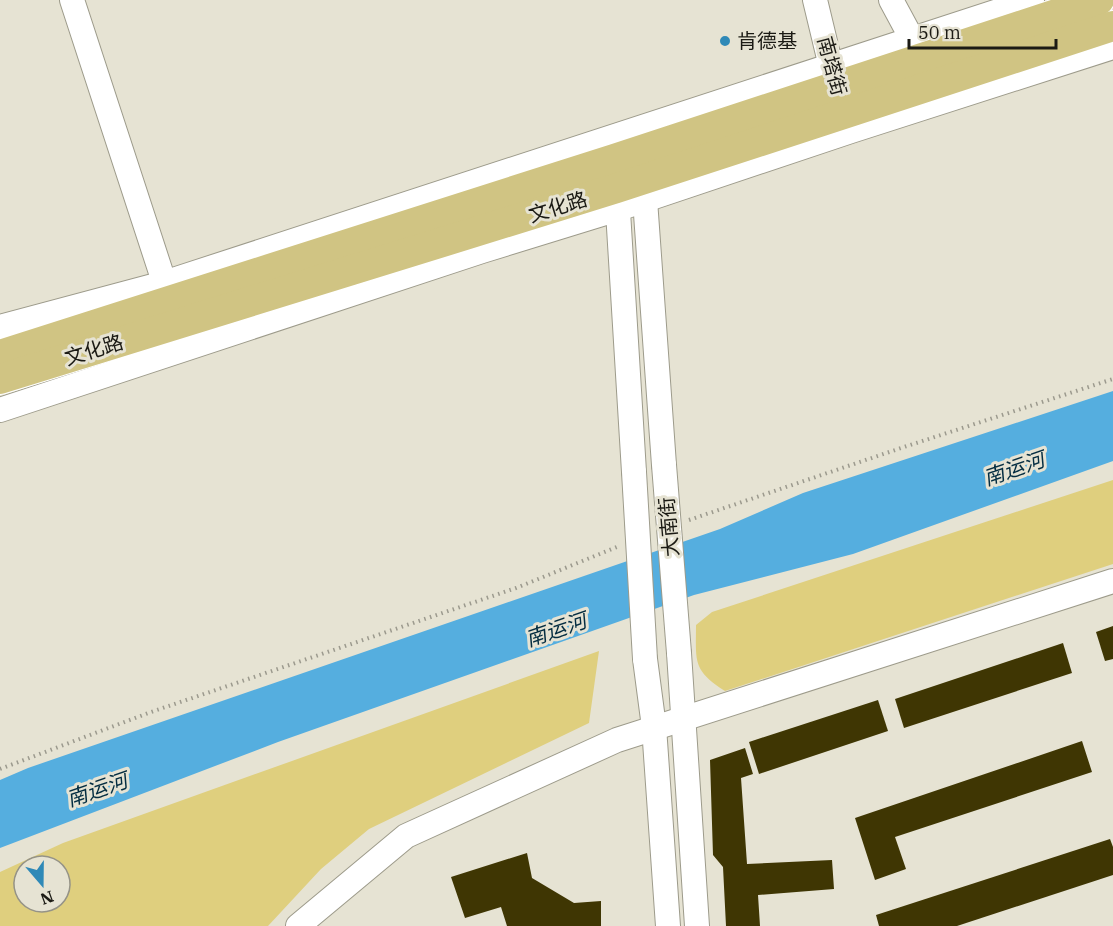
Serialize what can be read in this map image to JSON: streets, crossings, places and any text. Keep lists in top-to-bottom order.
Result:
{
  "streets": {
    "main road": ["文化路"],
    "street": ["南塔街", "大南街"]
  },
  "crossings": [
    ["南塔街", "文化路"],
    ["文化路", "大南街"]
  ],
  "water": ["南运河"],
  "places": ["肯德基"],
  "scale_bar": "50 m",
  "north": "bottom"
}
